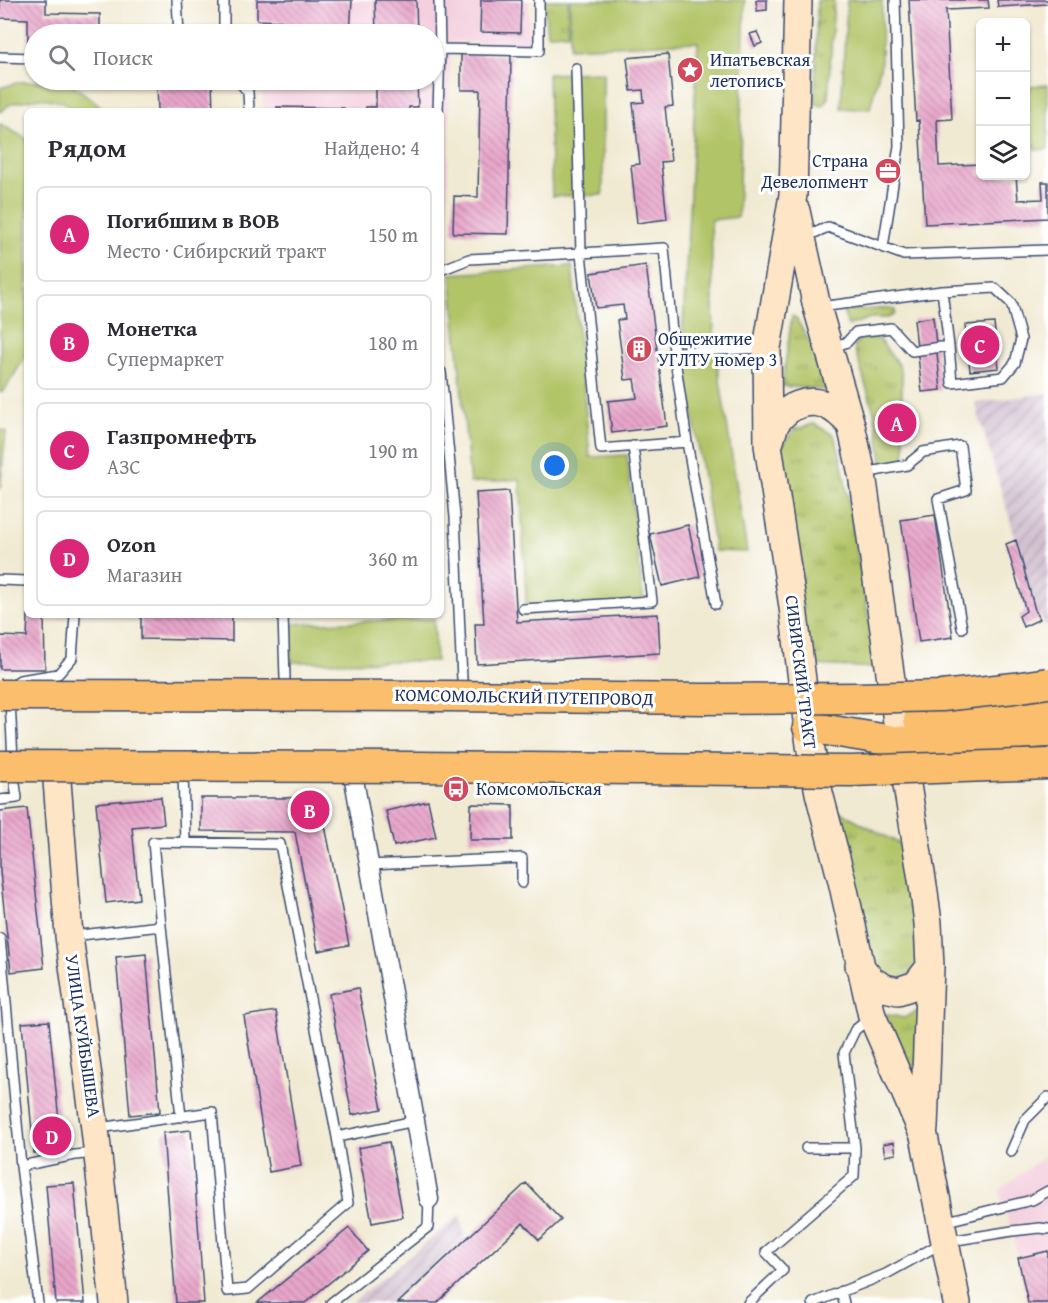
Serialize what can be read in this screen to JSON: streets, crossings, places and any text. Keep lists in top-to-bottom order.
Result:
{
  "streets": {
    "main road": ["СИБИРСКИЙ ТРАКТ", "КОМСОМОЛЬСКИЙ ПУТЕПРОВОД", "УЛИЦА КУЙБЫШЕВА"]
  },
  "places": {
    "place": ["Ипатьевская летопись"],
    "office": ["Страна Девелопмент"],
    "building": ["Общежитие УГЛТУ номер 3"],
    "bus stop": ["Комсомольская"]
  },
  "page": {
    "map_buttons": ["+", "−"],
    "search": "Поиск",
    "heading": ["Рядом", "Найдено: 4"],
    "list": [
      {
        "mark": "A",
        "name": "Погибшим в ВОВ",
        "note": "Место · Сибирский тракт",
        "value": "150 m"
      },
      {
        "mark": "B",
        "name": "Монетка",
        "note": "Супермаркет",
        "value": "180 m"
      },
      {
        "mark": "C",
        "name": "Газпромнефть",
        "note": "АЗС",
        "value": "190 m"
      },
      {
        "mark": "D",
        "name": "Ozon",
        "note": "Магазин",
        "value": "360 m"
      }
    ],
    "pins": [
      "C",
      "A",
      "B",
      "D"
    ]
  }
}
